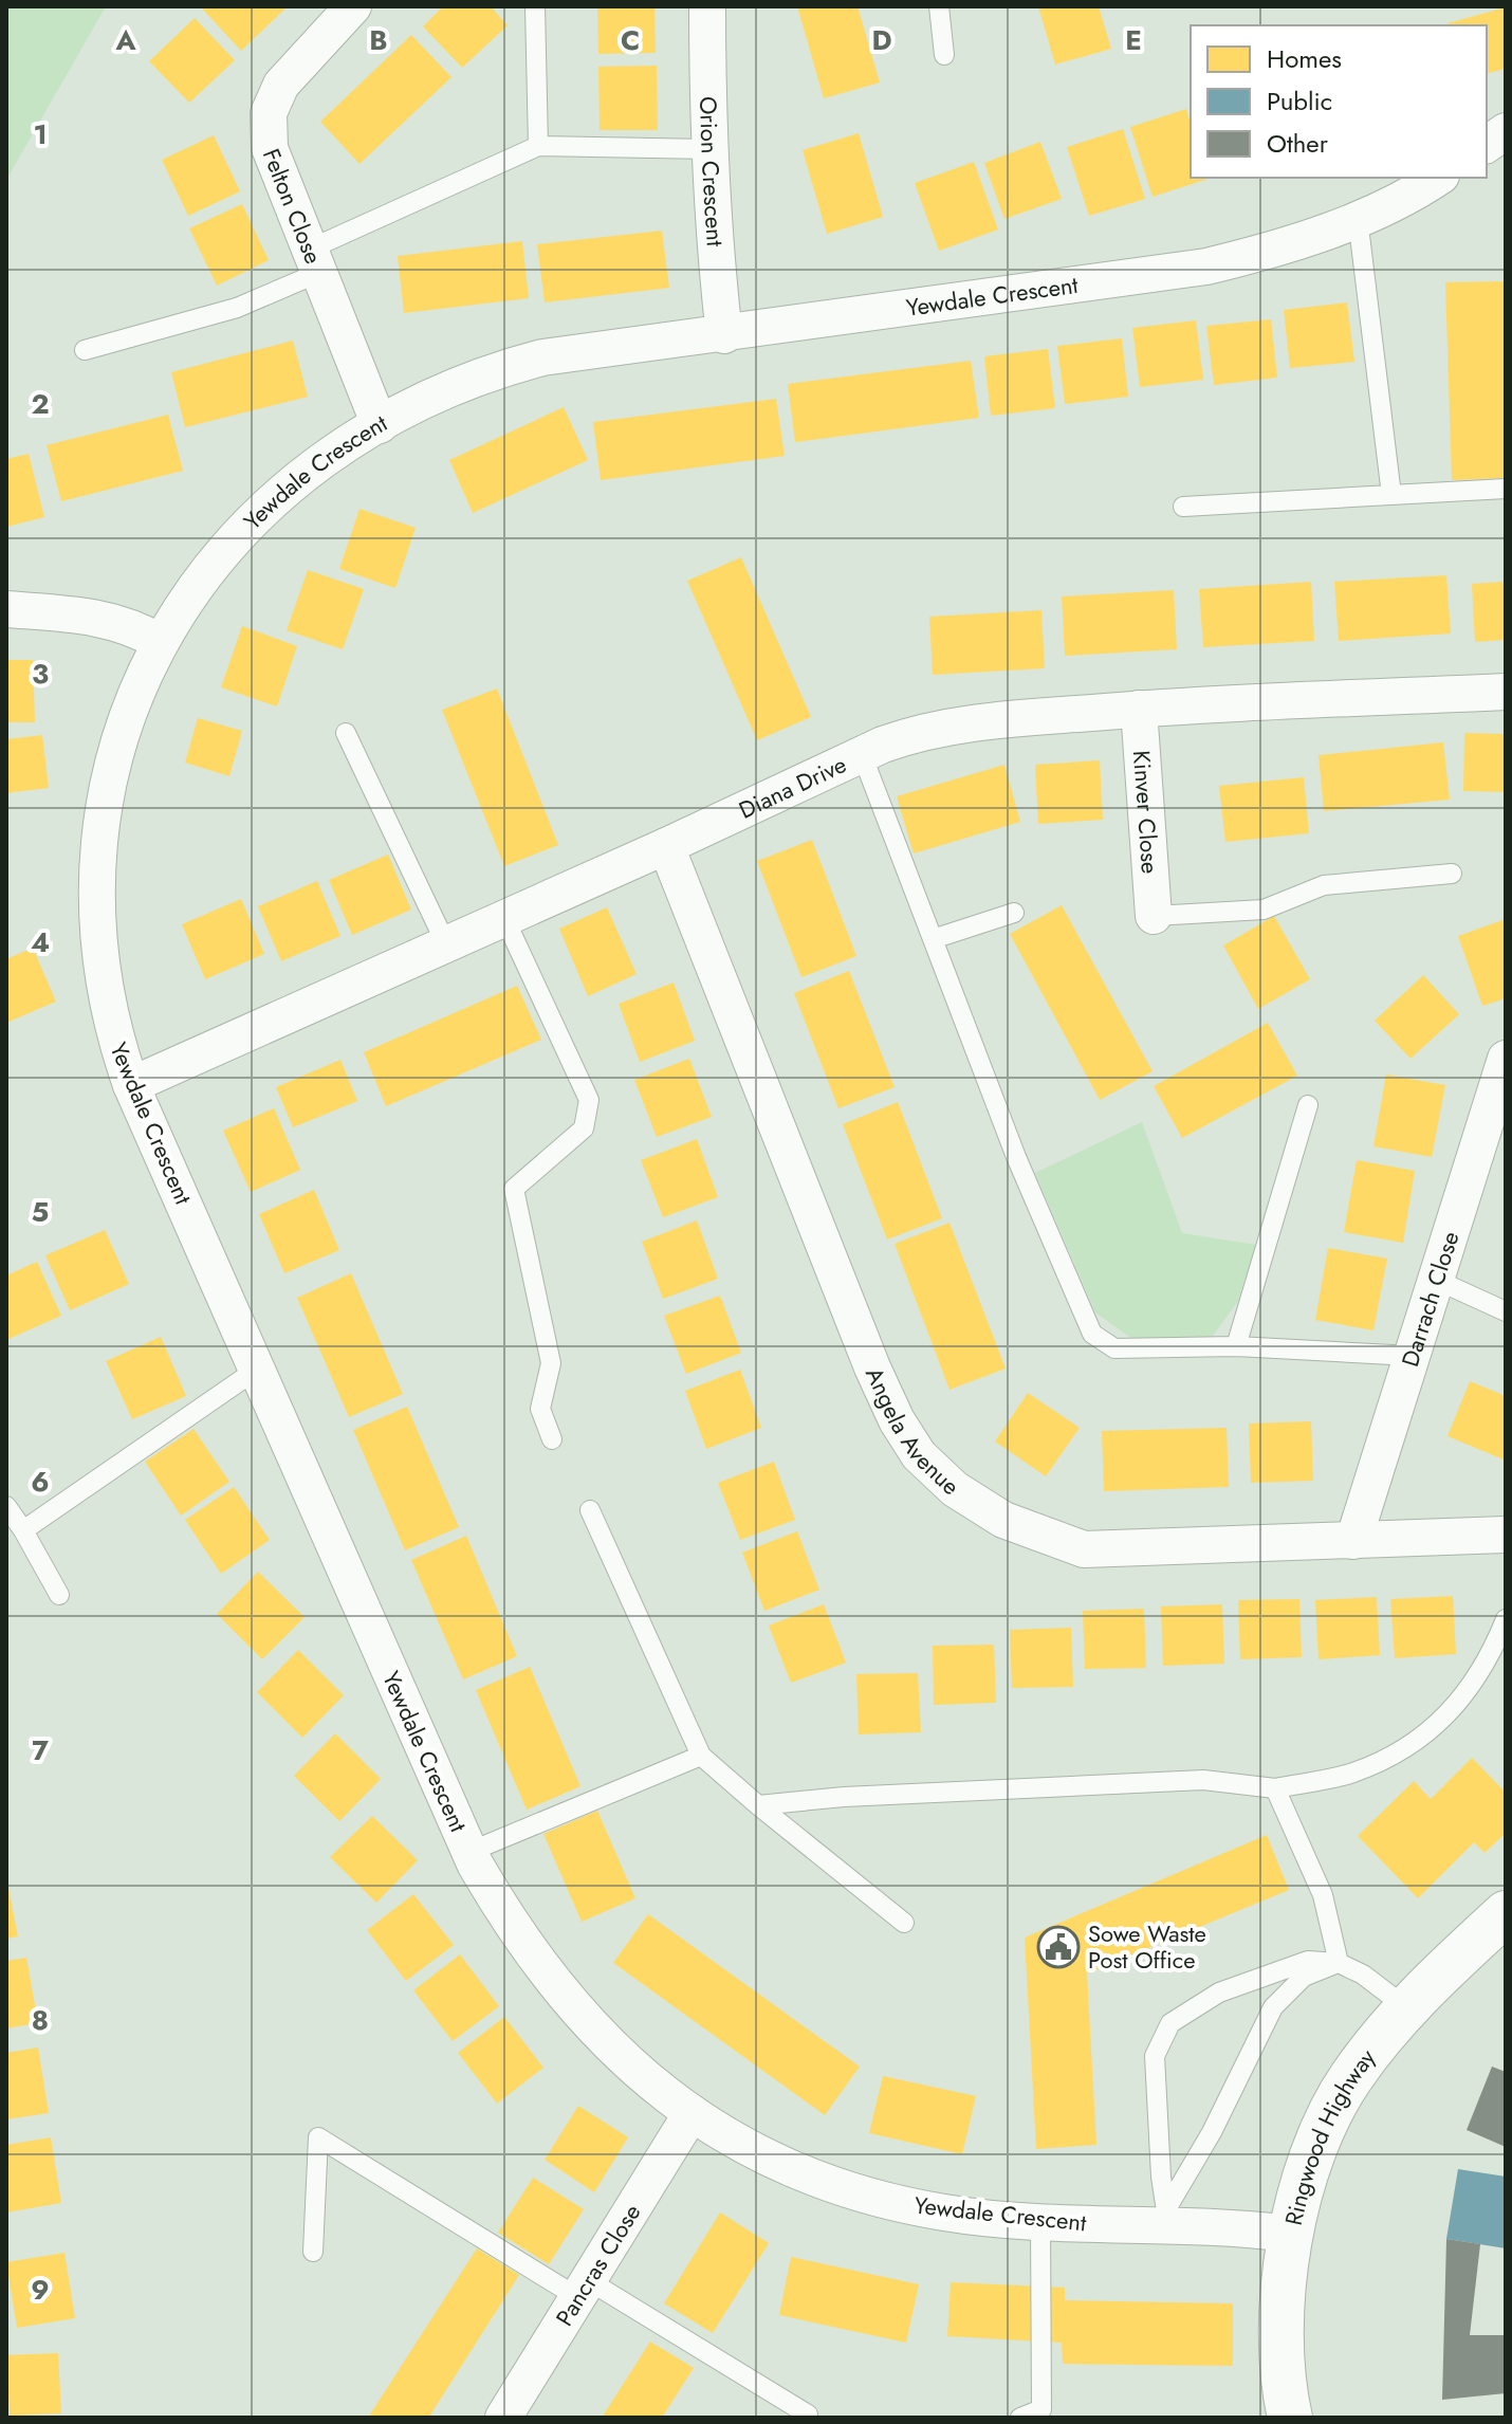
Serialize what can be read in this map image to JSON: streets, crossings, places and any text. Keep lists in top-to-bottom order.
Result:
{
  "streets": {
    "street": [
      "Orion Crescent",
      "Felton Close",
      "Yewdale Crescent",
      "Diana Drive",
      "Kinver Close",
      "Darrach Close",
      "Angela Avenue",
      "Ringwood Highway",
      "Pancras Close"
    ]
  },
  "crossings": [
    ["Orion Crescent", "Yewdale Crescent"],
    ["Felton Close", "Yewdale Crescent"],
    ["Yewdale Crescent", "Diana Drive"],
    ["Yewdale Crescent", "Ringwood Highway"],
    ["Yewdale Crescent", "Pancras Close"],
    ["Diana Drive", "Kinver Close"],
    ["Diana Drive", "Angela Avenue"],
    ["Darrach Close", "Angela Avenue"]
  ],
  "places": {
    "public building": ["Sowe Waste Post Office"]
  },
  "legend": ["Homes", "Public", "Other"],
  "grid": {
    "columns": [
      "A",
      "B",
      "C",
      "D",
      "E"
    ],
    "rows": [
      "1",
      "2",
      "3",
      "4",
      "5",
      "6",
      "7",
      "8",
      "9"
    ]
  }
}
